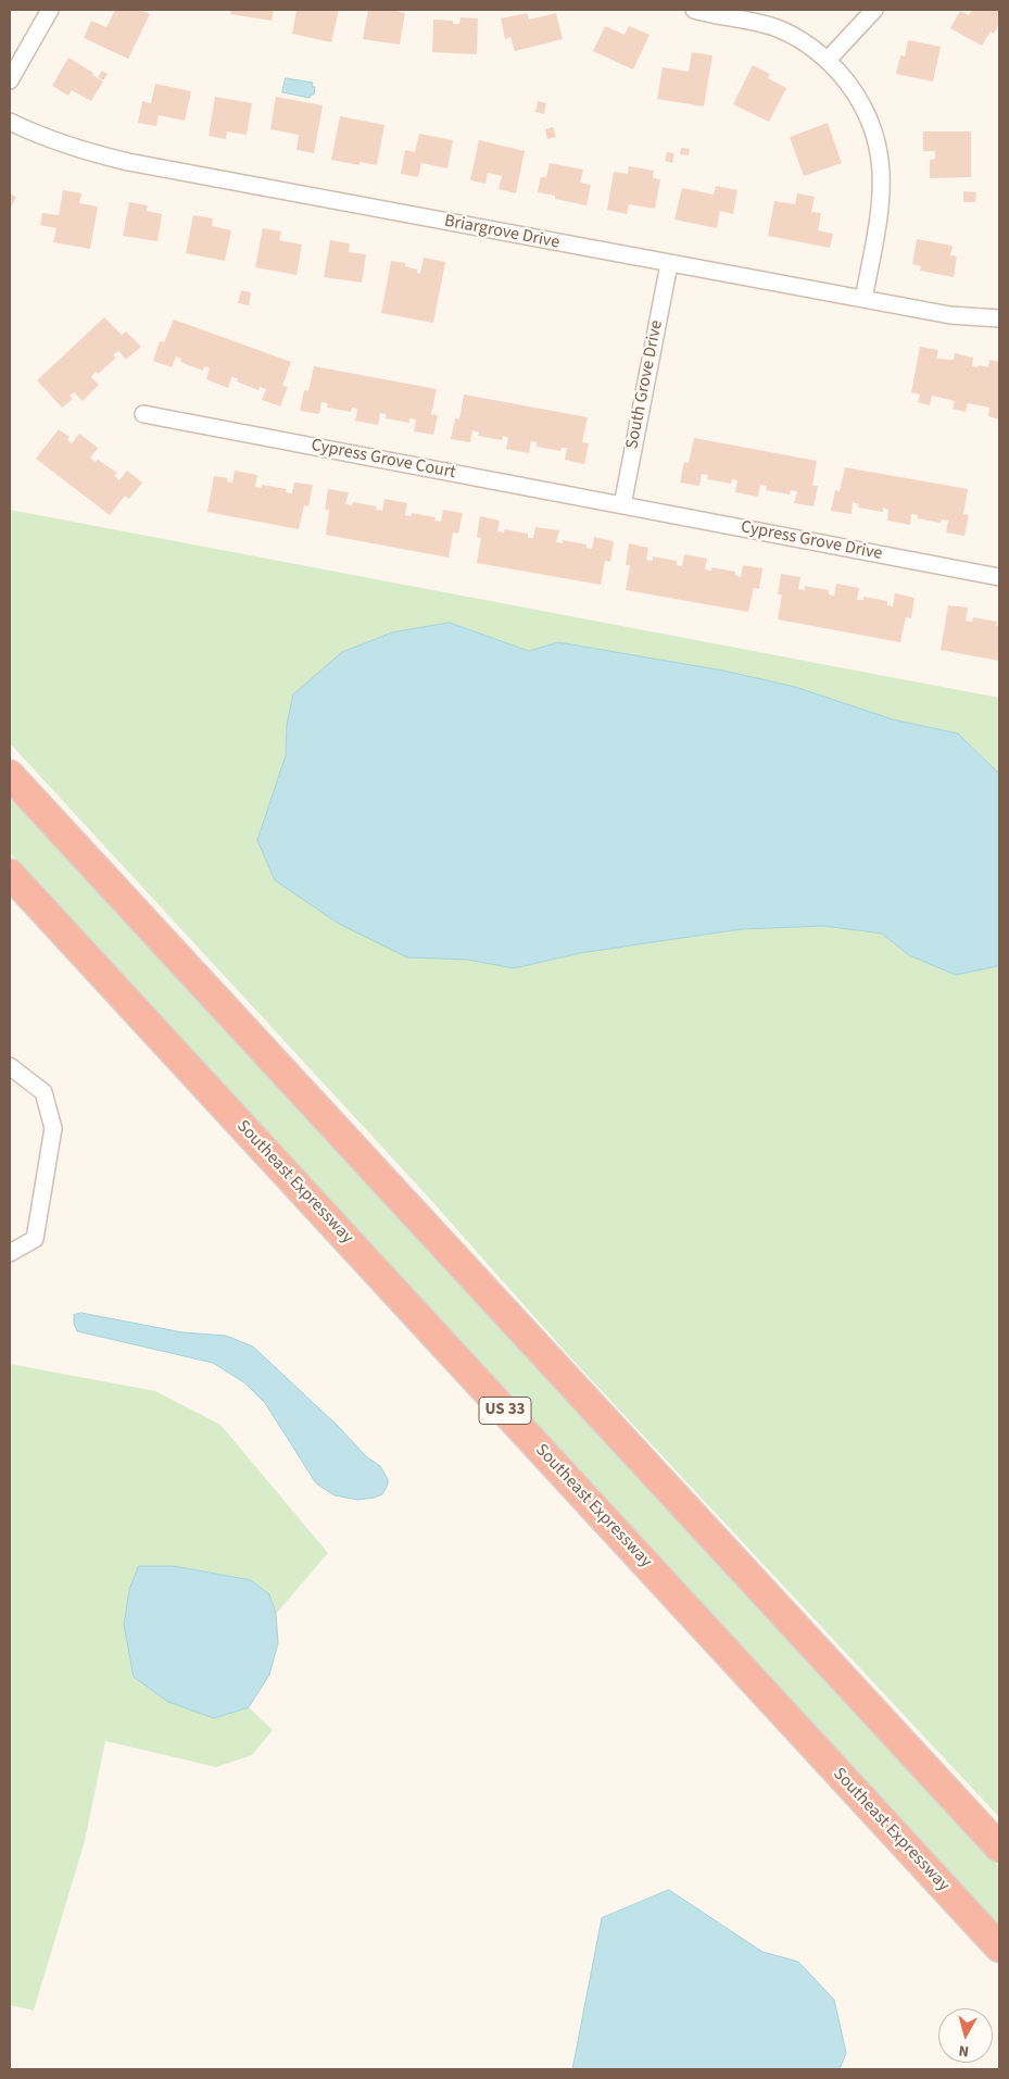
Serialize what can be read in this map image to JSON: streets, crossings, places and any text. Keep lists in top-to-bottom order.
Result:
{
  "streets": {
    "highway": ["Southeast Expressway", "US 33"],
    "street": [
      "Briargrove Drive",
      "South Grove Drive",
      "Cypress Grove Court",
      "Cypress Grove Drive"
    ]
  },
  "crossings": [
    ["Briargrove Drive", "South Grove Drive"],
    ["South Grove Drive", "Cypress Grove Court"],
    ["South Grove Drive", "Cypress Grove Drive"],
    ["Cypress Grove Court", "Cypress Grove Drive"]
  ],
  "north": "bottom"
}
